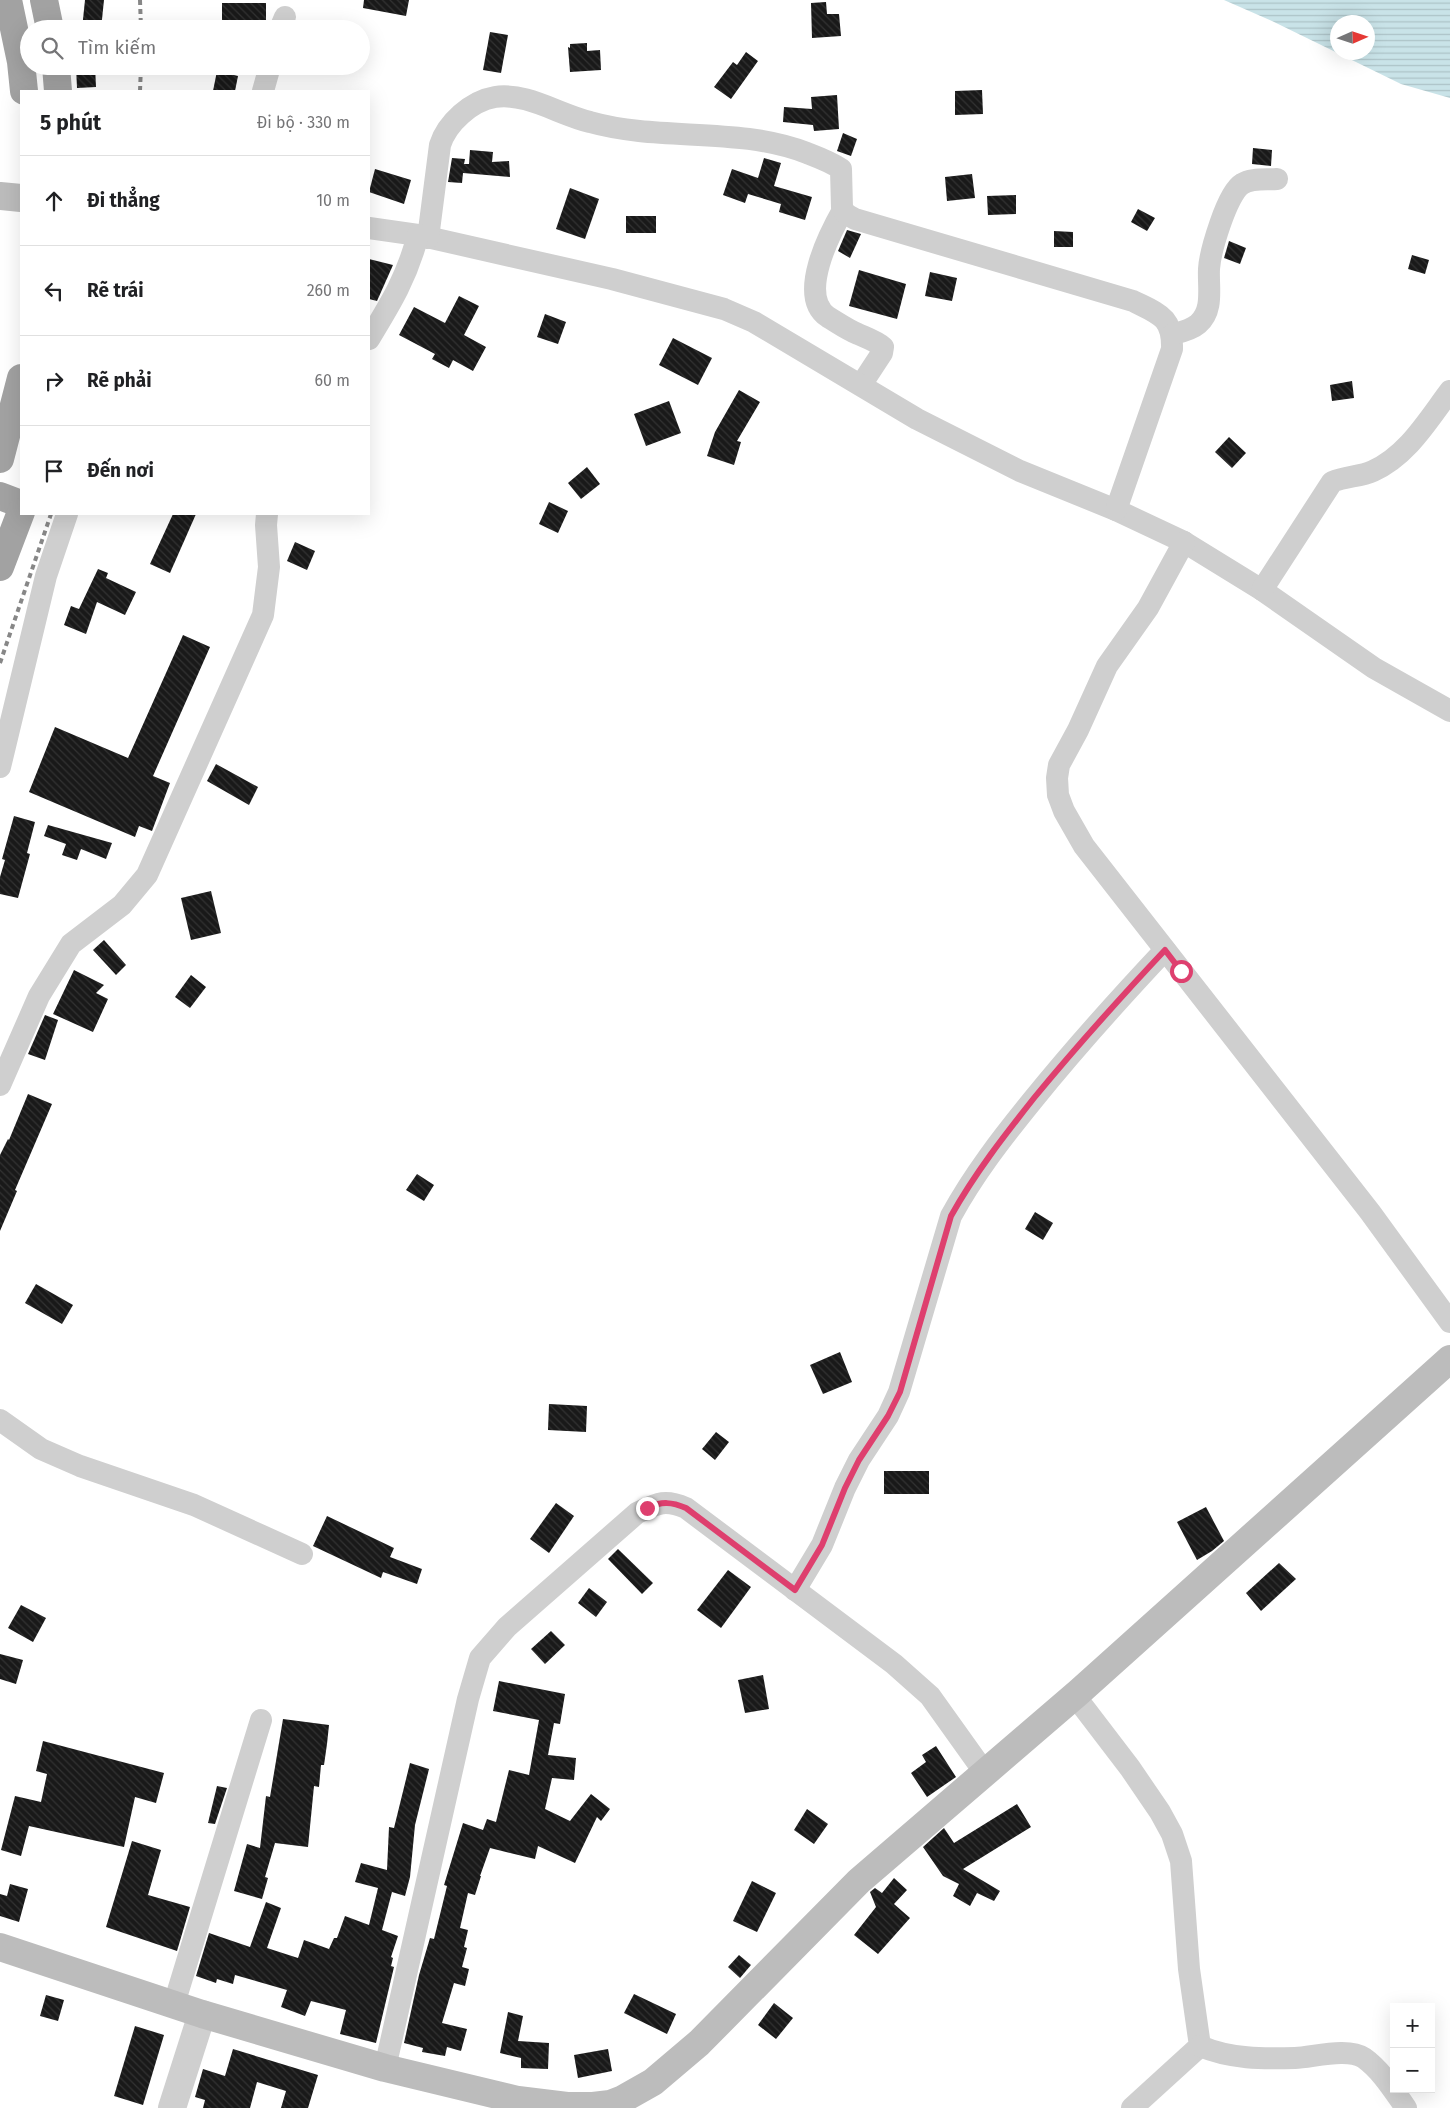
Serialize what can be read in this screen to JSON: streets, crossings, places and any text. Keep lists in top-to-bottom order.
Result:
{
  "north": "right",
  "page": {
    "search": "Tìm kiếm",
    "heading": ["5 phút", "Đi bộ · 330 m"],
    "list": [
      ["Đi thẳng", "10 m"],
      ["Rẽ trái", "260 m"],
      ["Rẽ phải", "60 m"],
      "Đến nơi"
    ],
    "map_buttons": ["+", "−"]
  }
}
